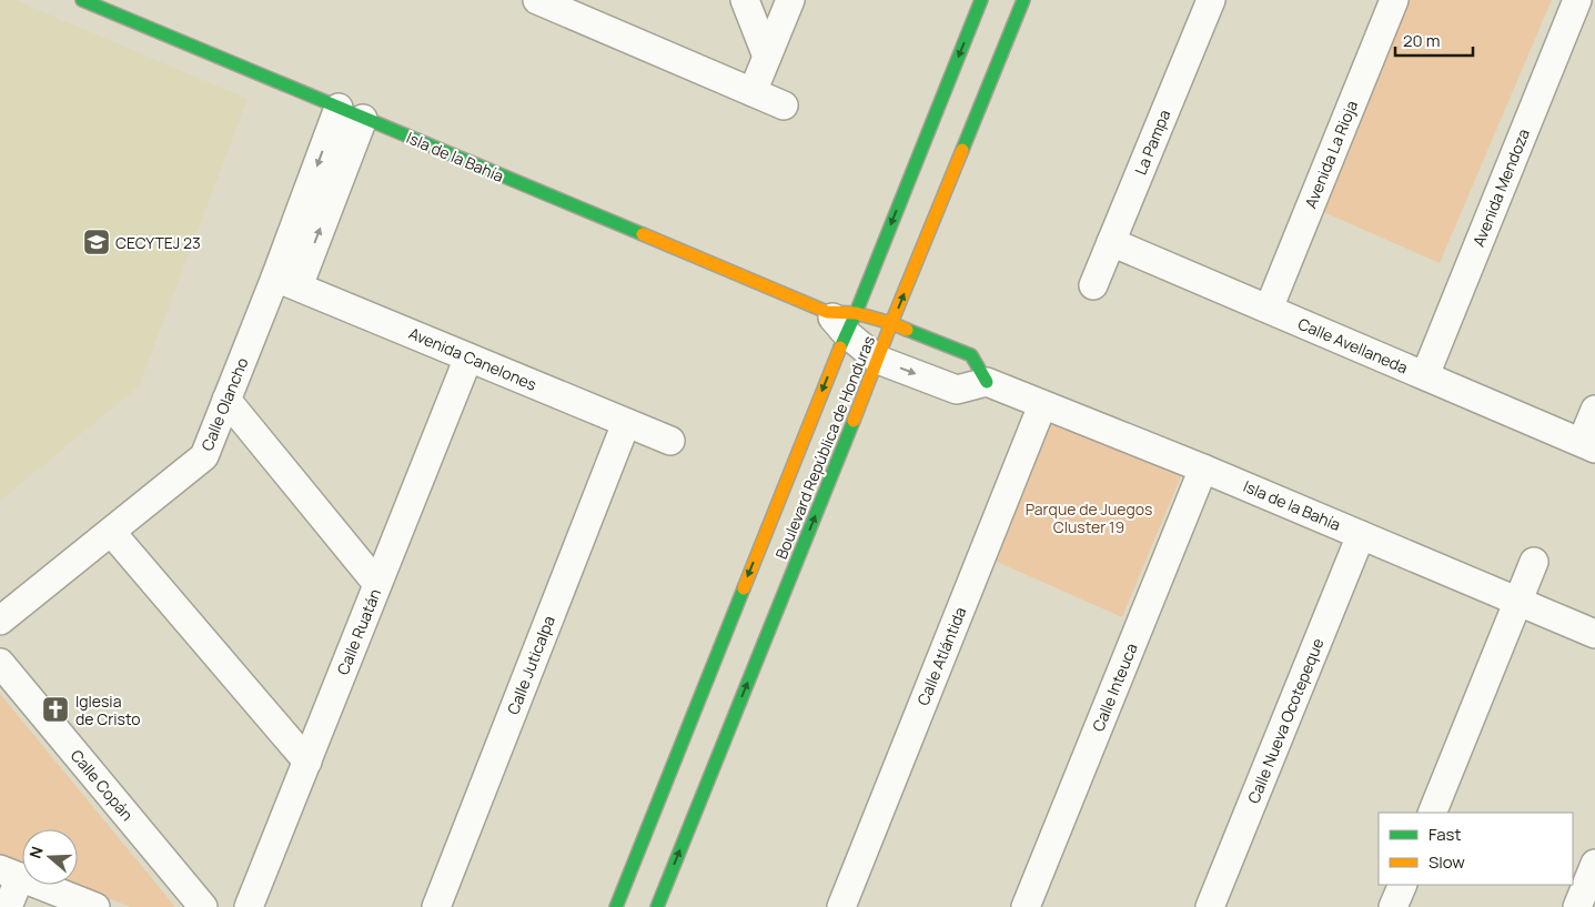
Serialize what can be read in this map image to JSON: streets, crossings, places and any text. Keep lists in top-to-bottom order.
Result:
{
  "streets": {
    "street": [
      "La Pampa",
      "Avenida La Rioja",
      "Isla de la Bahía",
      "Avenida Mendoza",
      "Calle Avellaneda",
      "Avenida Canelones",
      "Calle Olancho",
      "Boulevard República de Honduras",
      "Calle Ruatán",
      "Calle Atlántida",
      "Calle Juticalpa",
      "Calle Inteuca",
      "Calle Nueva Ocotepeque",
      "Calle Copán"
    ]
  },
  "crossings": [
    ["La Pampa", "Calle Avellaneda"],
    ["Avenida La Rioja", "Calle Avellaneda"],
    ["Isla de la Bahía", "Calle Olancho"],
    ["Isla de la Bahía", "Boulevard República de Honduras"],
    ["Isla de la Bahía", "Calle Atlántida"],
    ["Isla de la Bahía", "Calle Inteuca"],
    ["Isla de la Bahía", "Calle Nueva Ocotepeque"],
    ["Avenida Mendoza", "Calle Avellaneda"],
    ["Avenida Canelones", "Calle Olancho"],
    ["Avenida Canelones", "Calle Ruatán"],
    ["Avenida Canelones", "Calle Juticalpa"]
  ],
  "parks": ["Parque de Juegos Cluster 19"],
  "places": {
    "school or university": ["CECYTEJ 23"],
    "church": ["Iglesia de Cristo"]
  },
  "legend": ["Fast", "Slow"],
  "scale_bar": "20 m",
  "north": "left"
}
